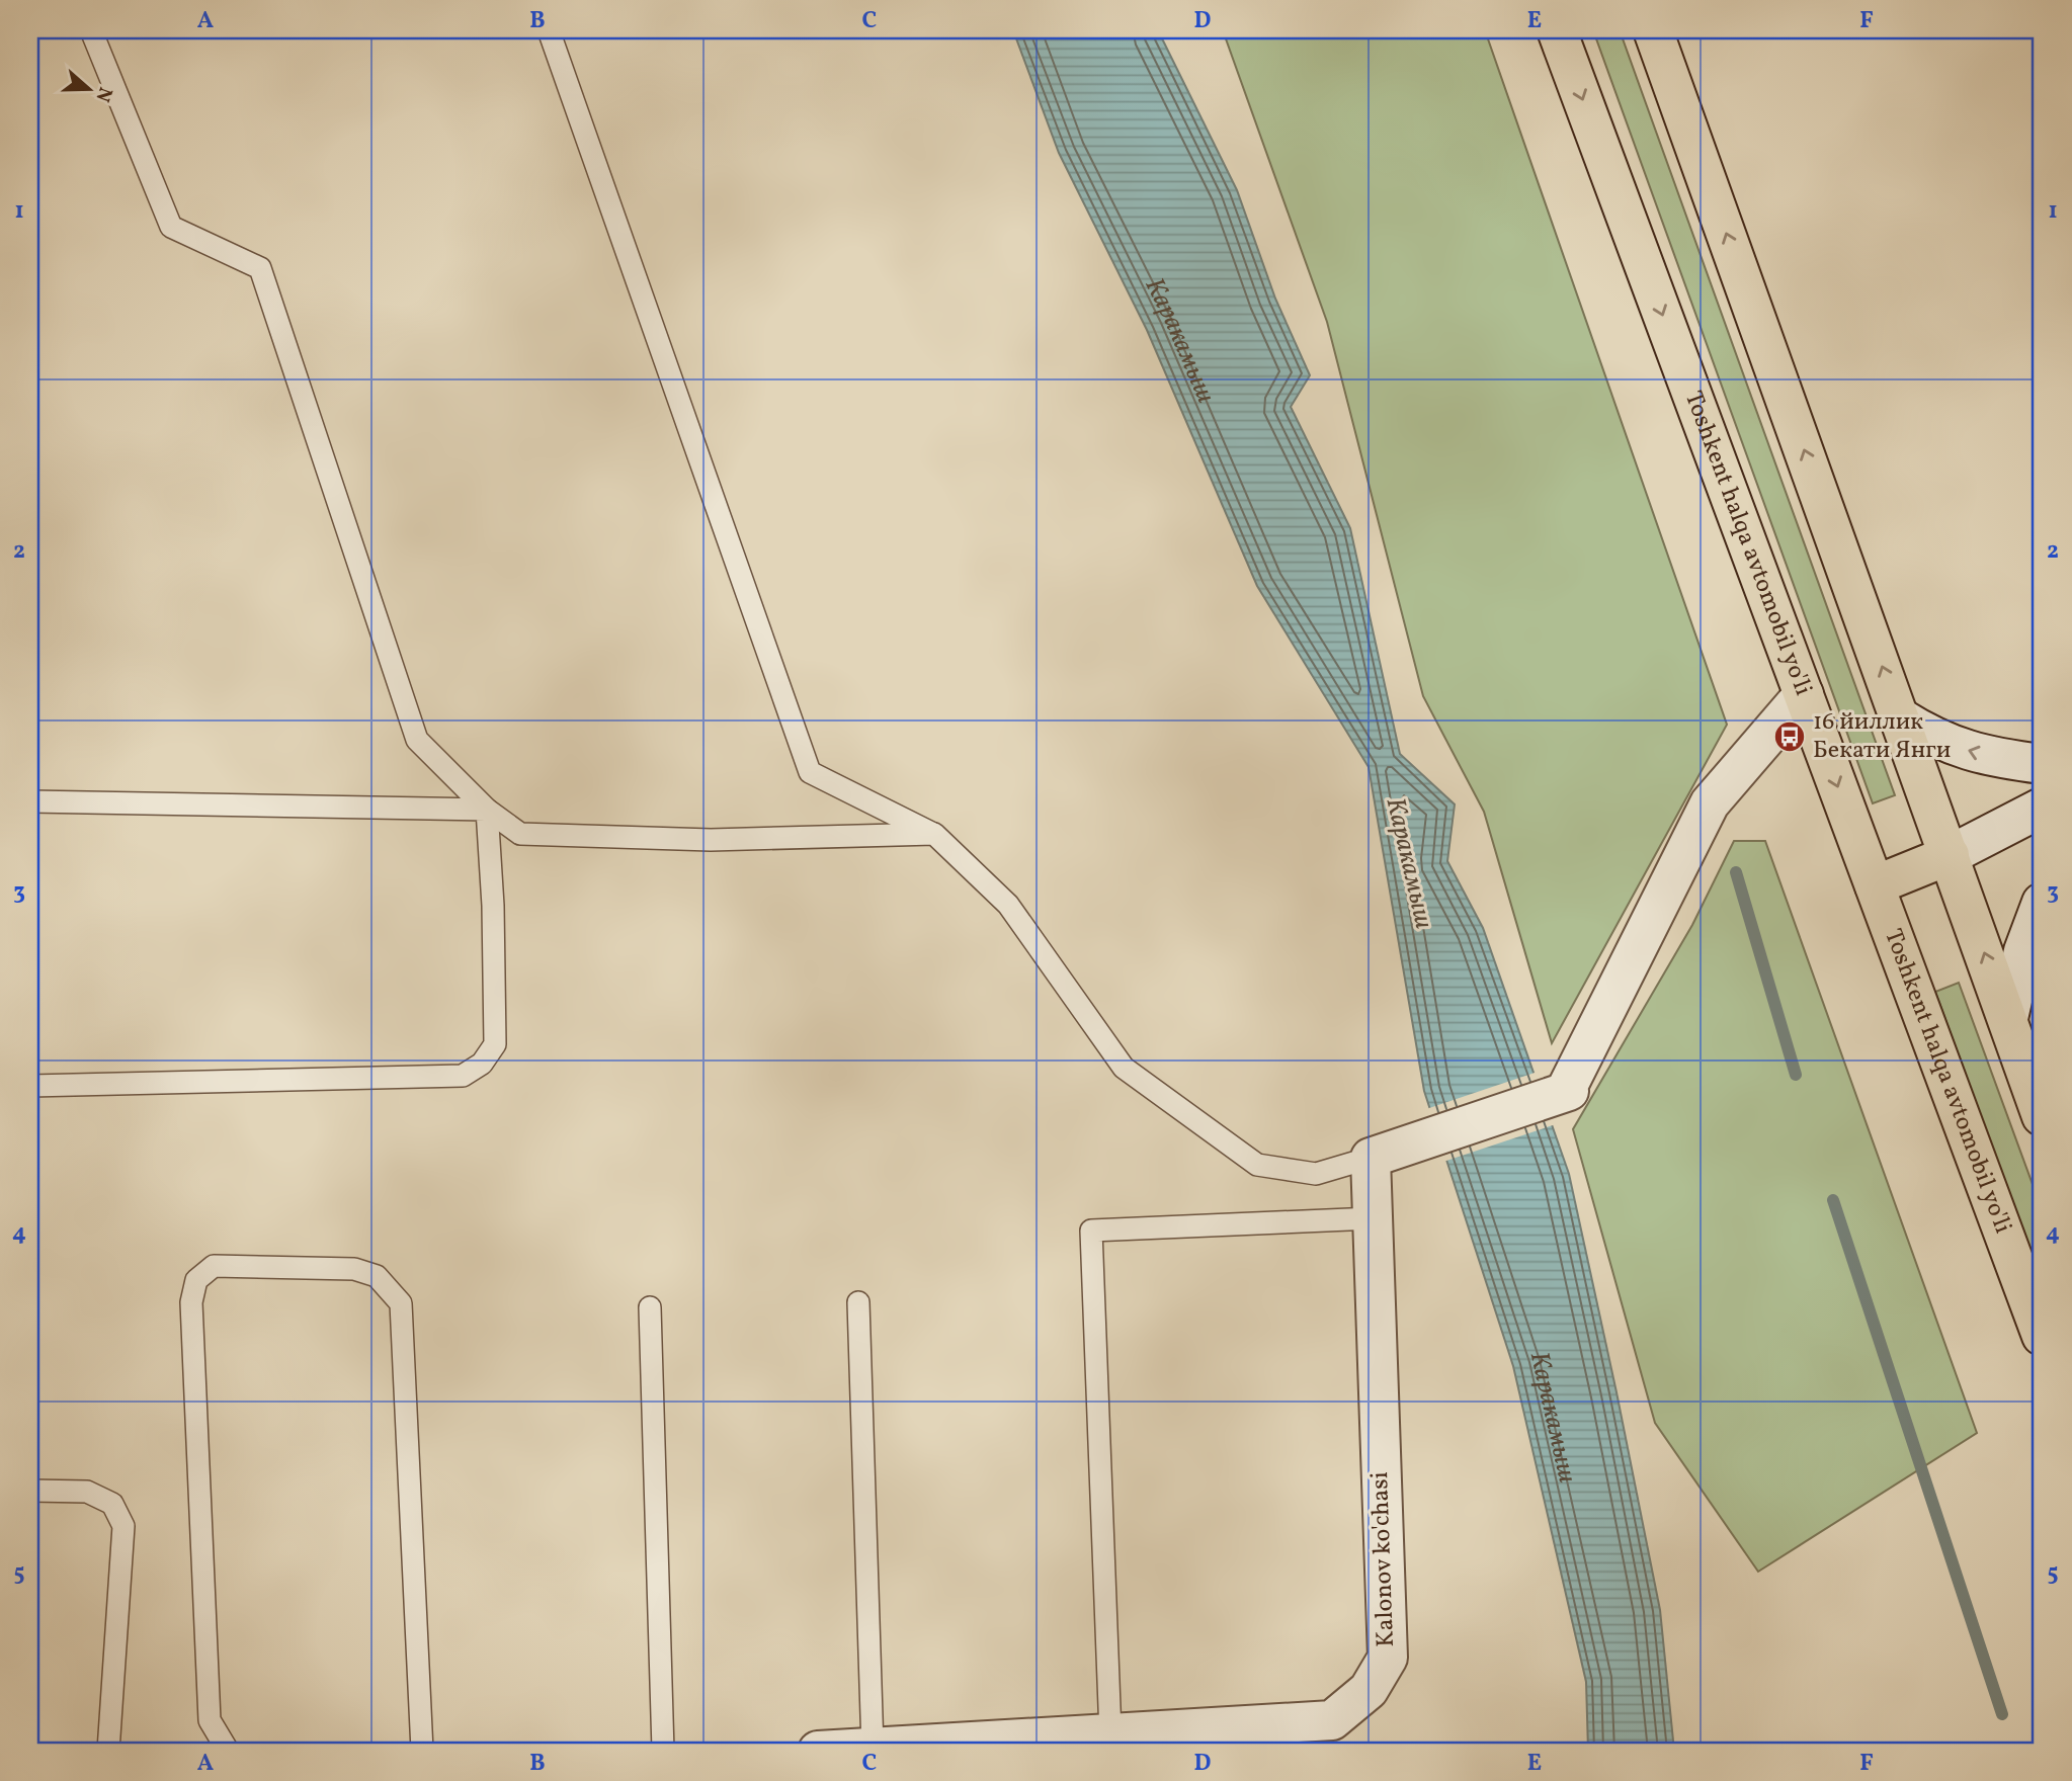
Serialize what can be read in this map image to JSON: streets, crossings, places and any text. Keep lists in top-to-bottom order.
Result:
{
  "streets": {
    "highway": ["Toshkent halqa avtomobil yo'li"],
    "street": ["Kalonov ko'chasi"]
  },
  "water": ["Каракамыш"],
  "places": {
    "bus stop": ["16 йиллик Бекати Янги"]
  },
  "north": "right",
  "grid": {
    "columns": [
      "A",
      "B",
      "C",
      "D",
      "E",
      "F"
    ],
    "rows": [
      "1",
      "2",
      "3",
      "4",
      "5"
    ]
  }
}
